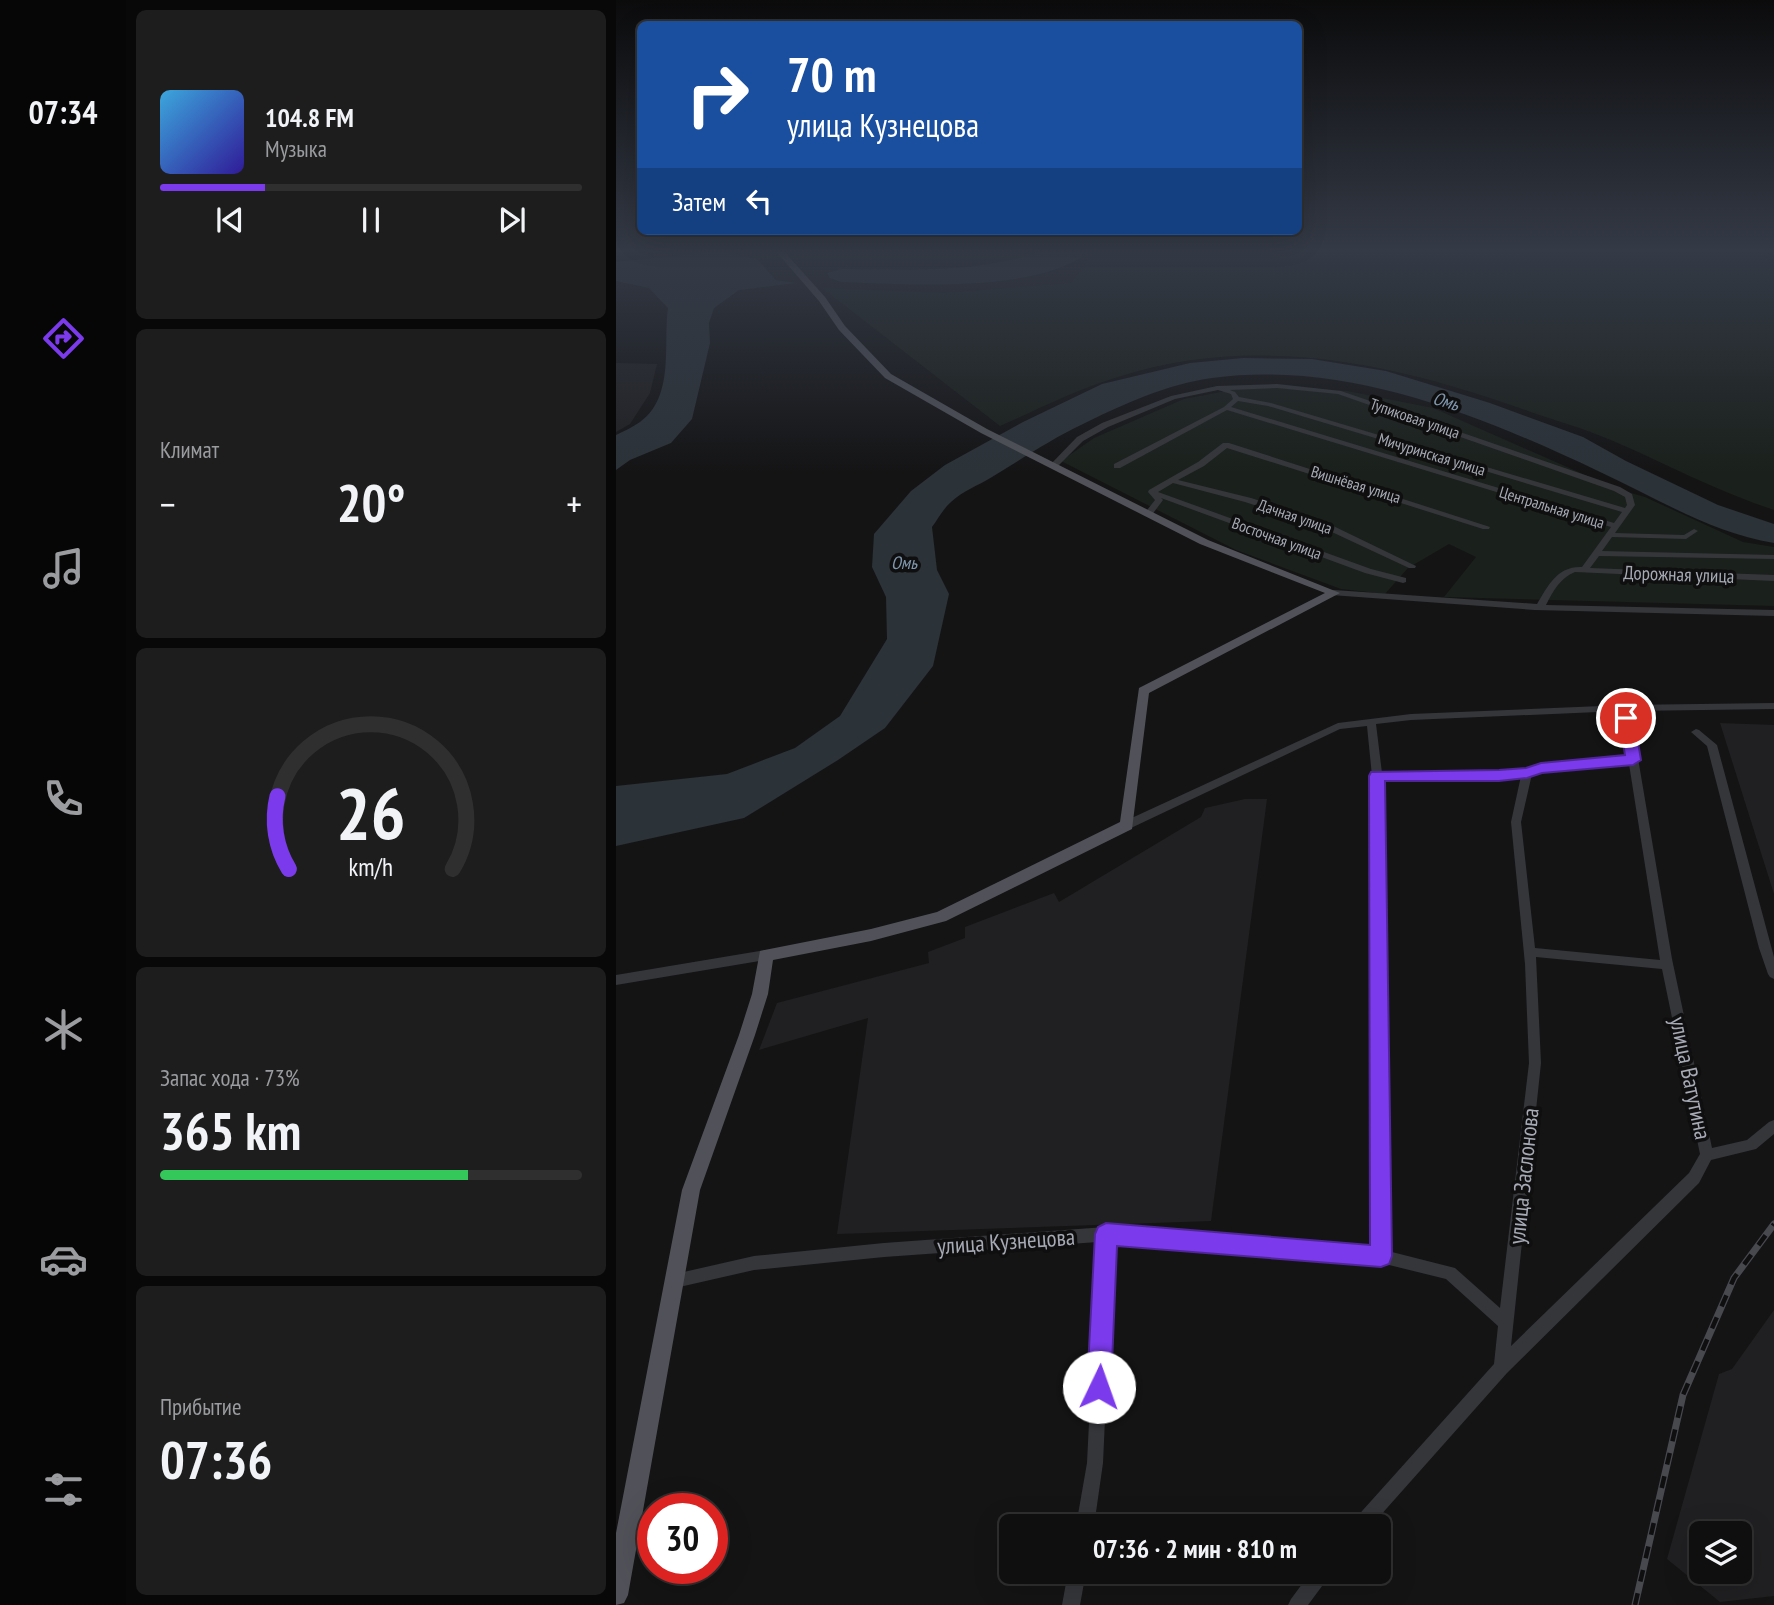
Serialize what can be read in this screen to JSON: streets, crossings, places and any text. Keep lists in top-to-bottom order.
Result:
{
  "streets": {
    "street": [
      "Тупиковая улица",
      "Мичуринская улица",
      "Вишнёвая улица",
      "Центральная улица",
      "Дачная улица",
      "Восточная улица",
      "Дорожная улица",
      "улица Ватутина",
      "улица Заслонова",
      "улица Кузнецова"
    ]
  },
  "crossings": [
    ["Тупиковая улица", "Мичуринская улица"],
    ["Вишнёвая улица", "Дачная улица"],
    ["улица Ватутина", "улица Заслонова"],
    ["улица Заслонова", "улица Кузнецова"]
  ],
  "water": ["Омь"],
  "page": {
    "tabs": "07:34",
    "turn": ["70 m", "улица Кузнецова"],
    "song": ["104.8 FM", "Музыка"],
    "then": "Затем",
    "tile": [
      "Климат",
      ["Запас хода · 73%", "365 km"],
      ["Прибытие", "07:36"]
    ],
    "heat": ["−", "20°", "+"],
    "limit": "30",
    "trip": "07:36 · 2 мин · 810 m",
    "gauge": ["26", "km/h"]
  }
}
